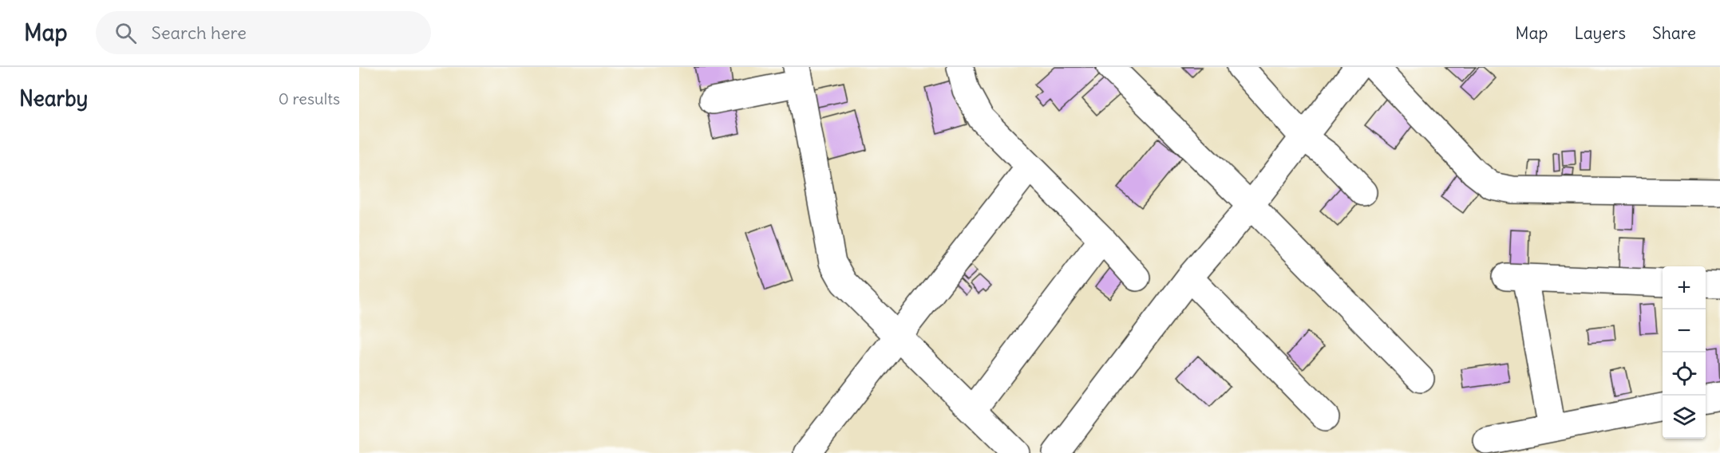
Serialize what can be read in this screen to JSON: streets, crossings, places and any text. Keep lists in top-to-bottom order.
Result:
{
  "page": {
    "header": "Map",
    "search": "Search here",
    "nav": ["Map", "Layers", "Share"],
    "heading": ["Nearby", "0 results"],
    "map_buttons": ["+", "−"]
  }
}
